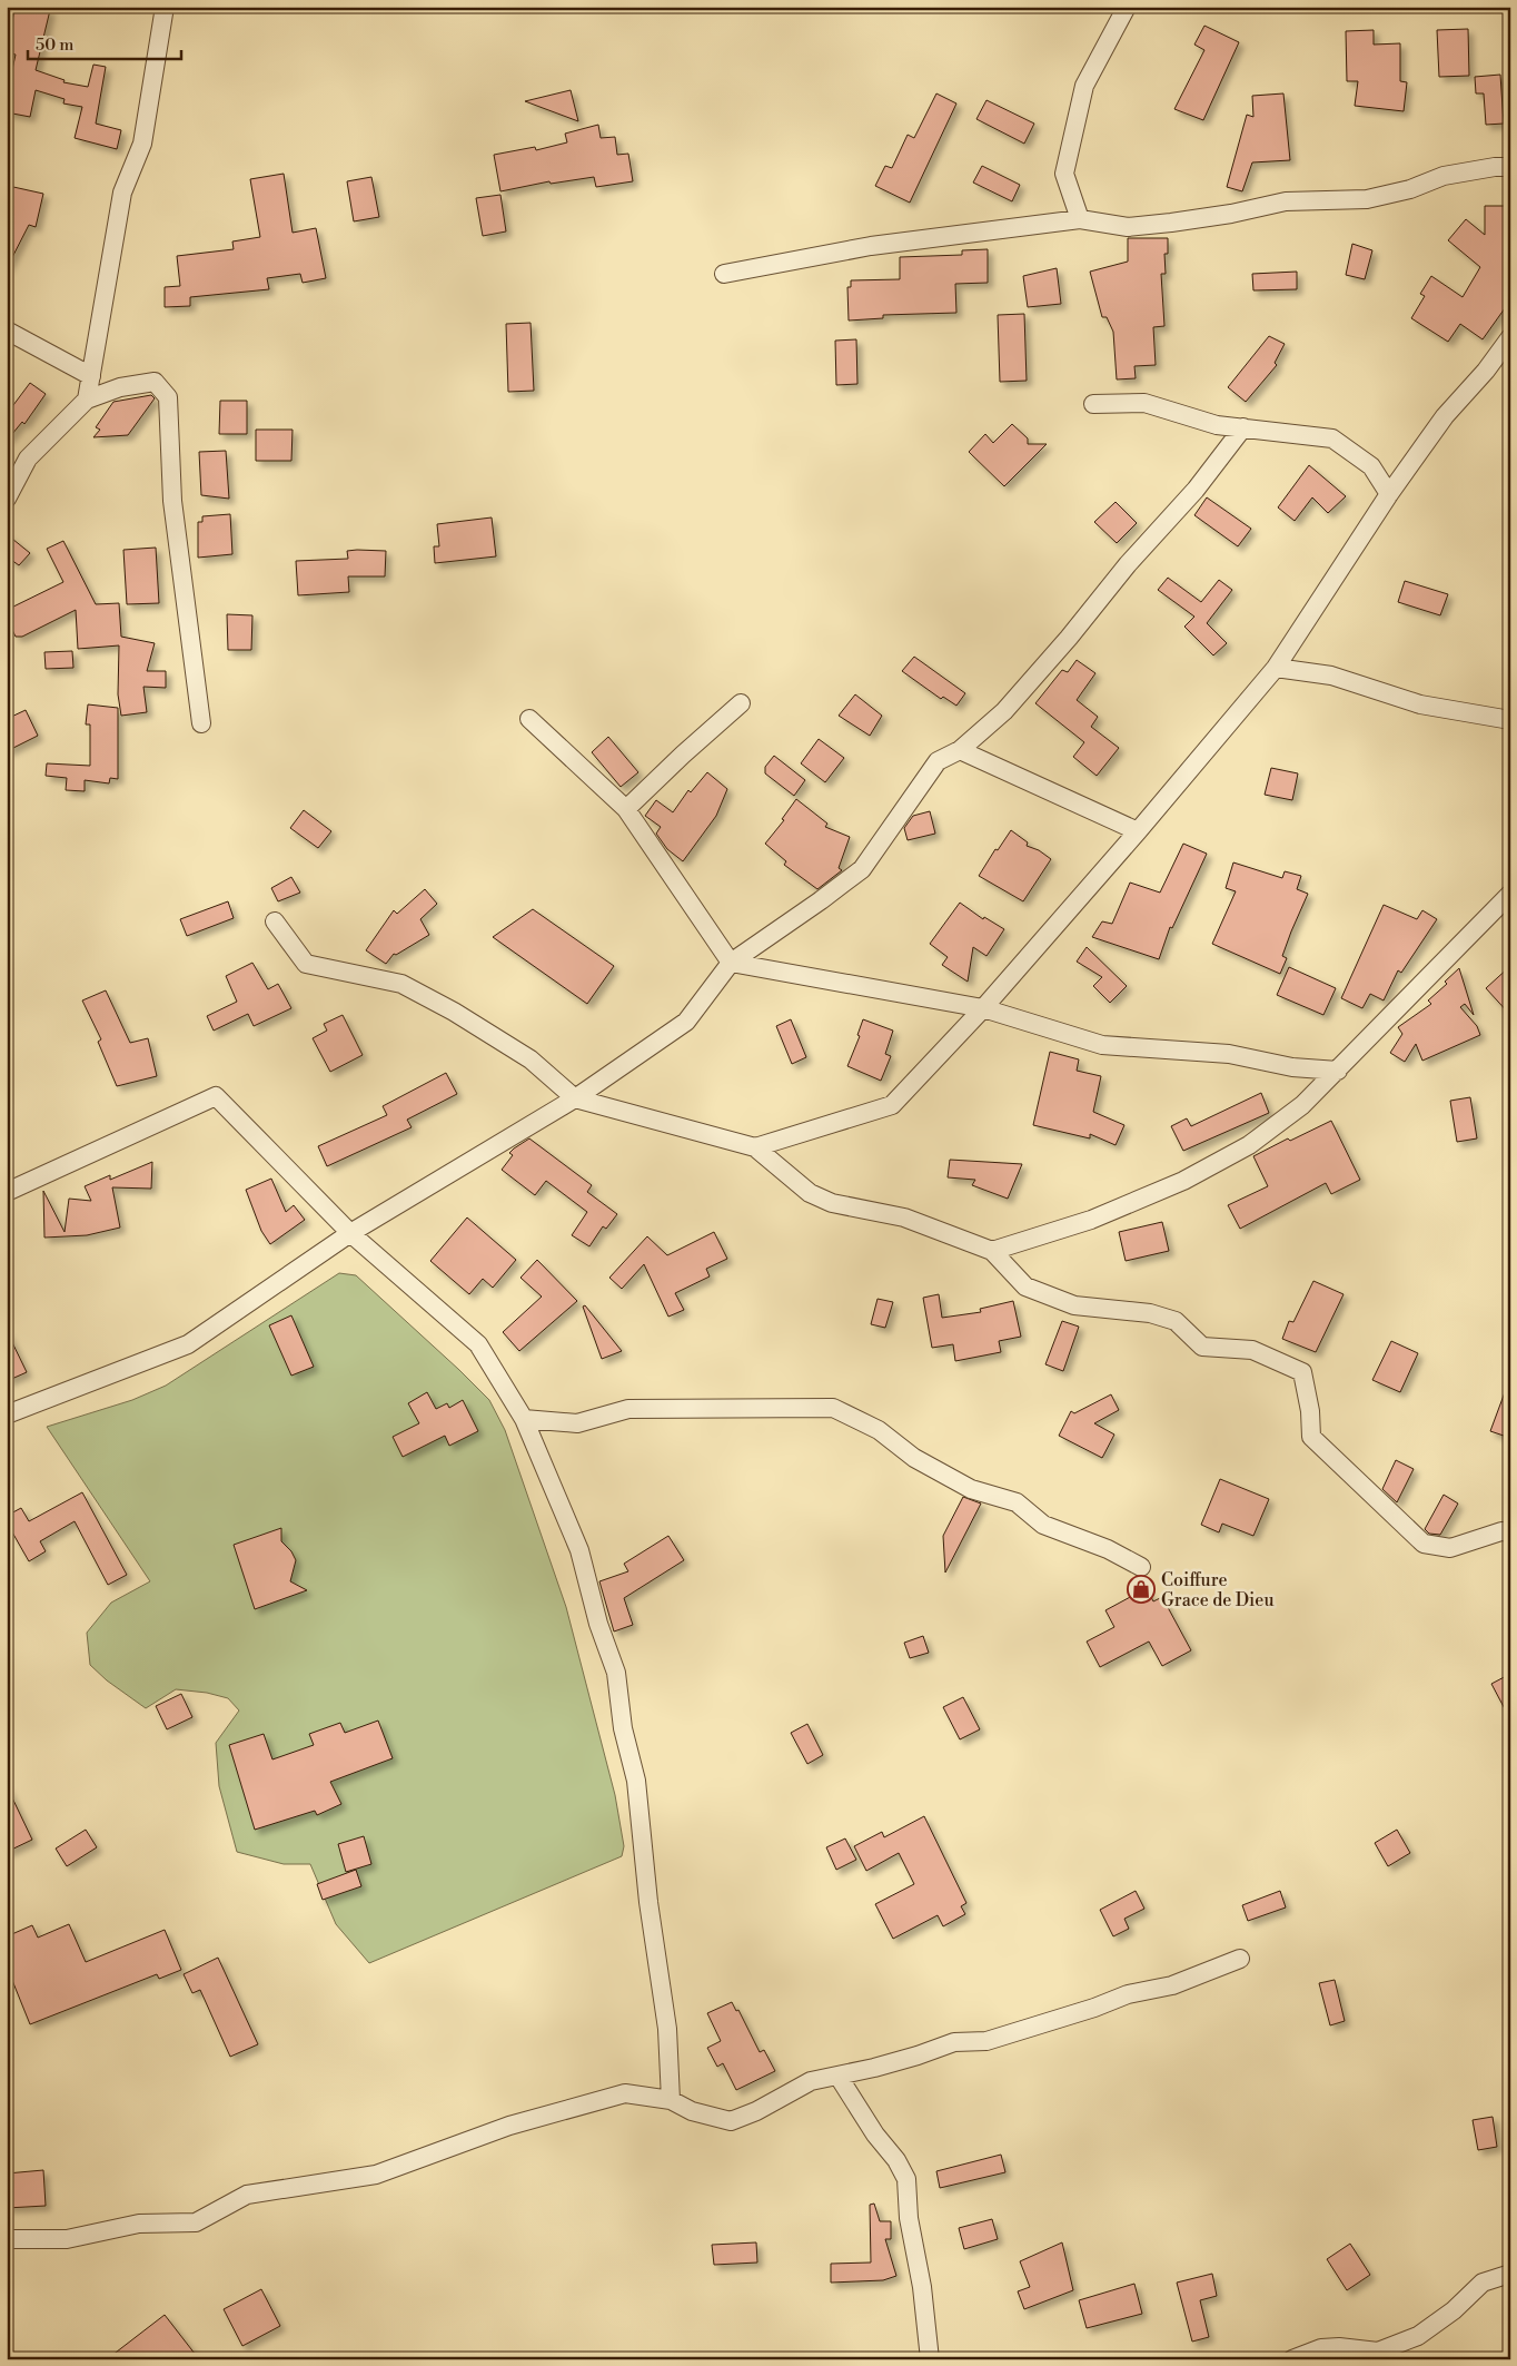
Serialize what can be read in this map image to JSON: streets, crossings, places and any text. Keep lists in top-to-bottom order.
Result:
{
  "places": {
    "shop": ["Coiffure Grace de Dieu"]
  },
  "scale_bar": "50 m"
}
